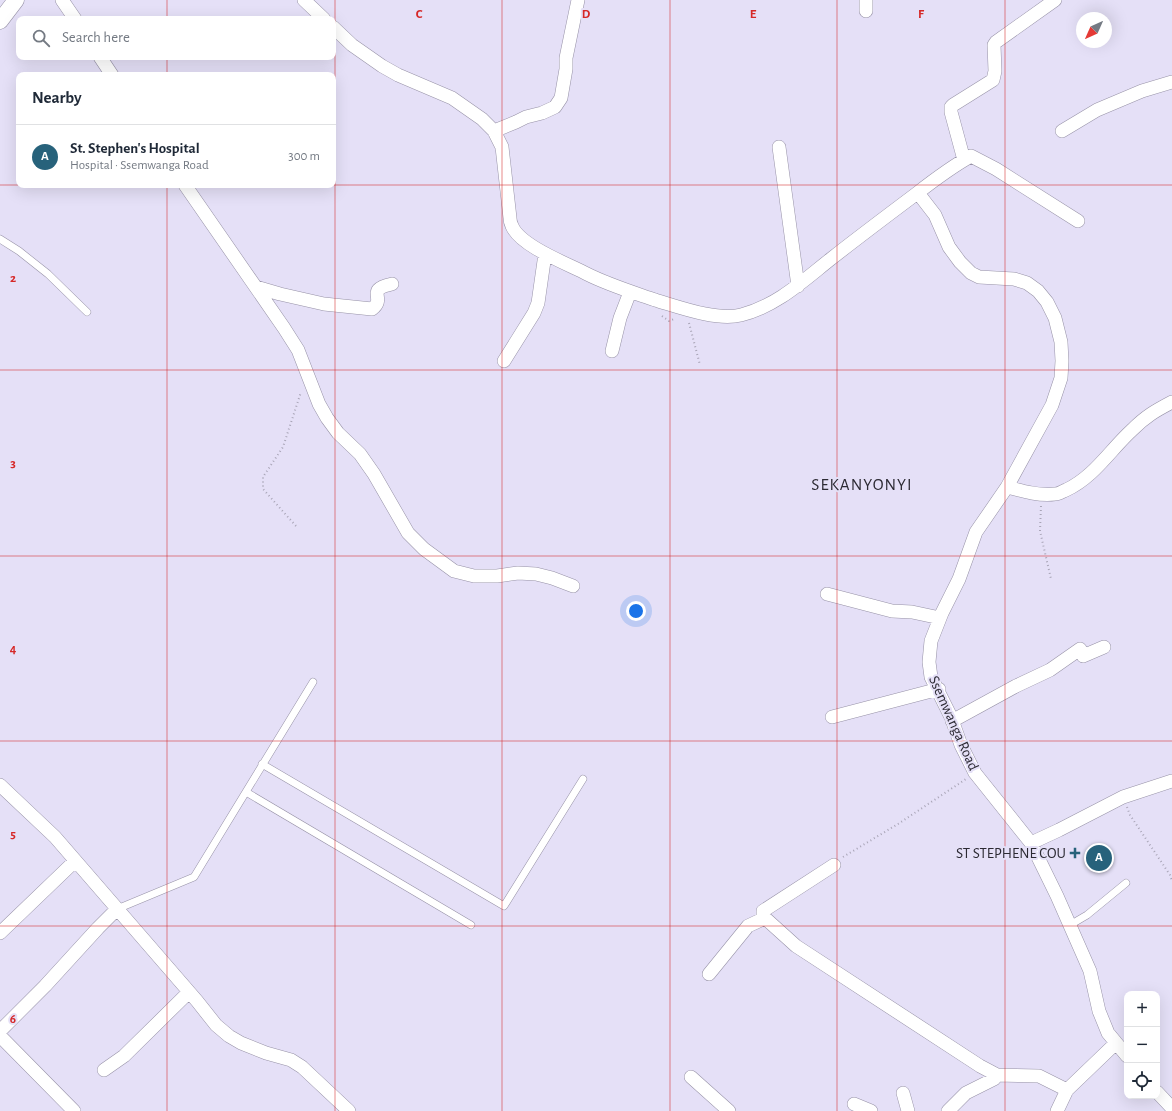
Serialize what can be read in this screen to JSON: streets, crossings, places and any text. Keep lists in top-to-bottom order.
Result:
{
  "streets": {
    "street": ["Ssemwanga Road"]
  },
  "districts": ["SEKANYONYI"],
  "places": {
    "health": ["ST STEPHENE COU"]
  },
  "north": "bottom left",
  "page": {
    "search": "Search here",
    "heading": "Nearby",
    "list": [
      {
        "mark": "A",
        "name": "St. Stephen's Hospital",
        "note": "Hospital · Ssemwanga Road",
        "value": "300 m"
      }
    ],
    "pins": "A",
    "map_buttons": ["+", "−"]
  },
  "grid": {
    "columns": [
      "C",
      "D",
      "E",
      "F"
    ],
    "rows": [
      "2",
      "3",
      "4",
      "5",
      "6"
    ]
  }
}
